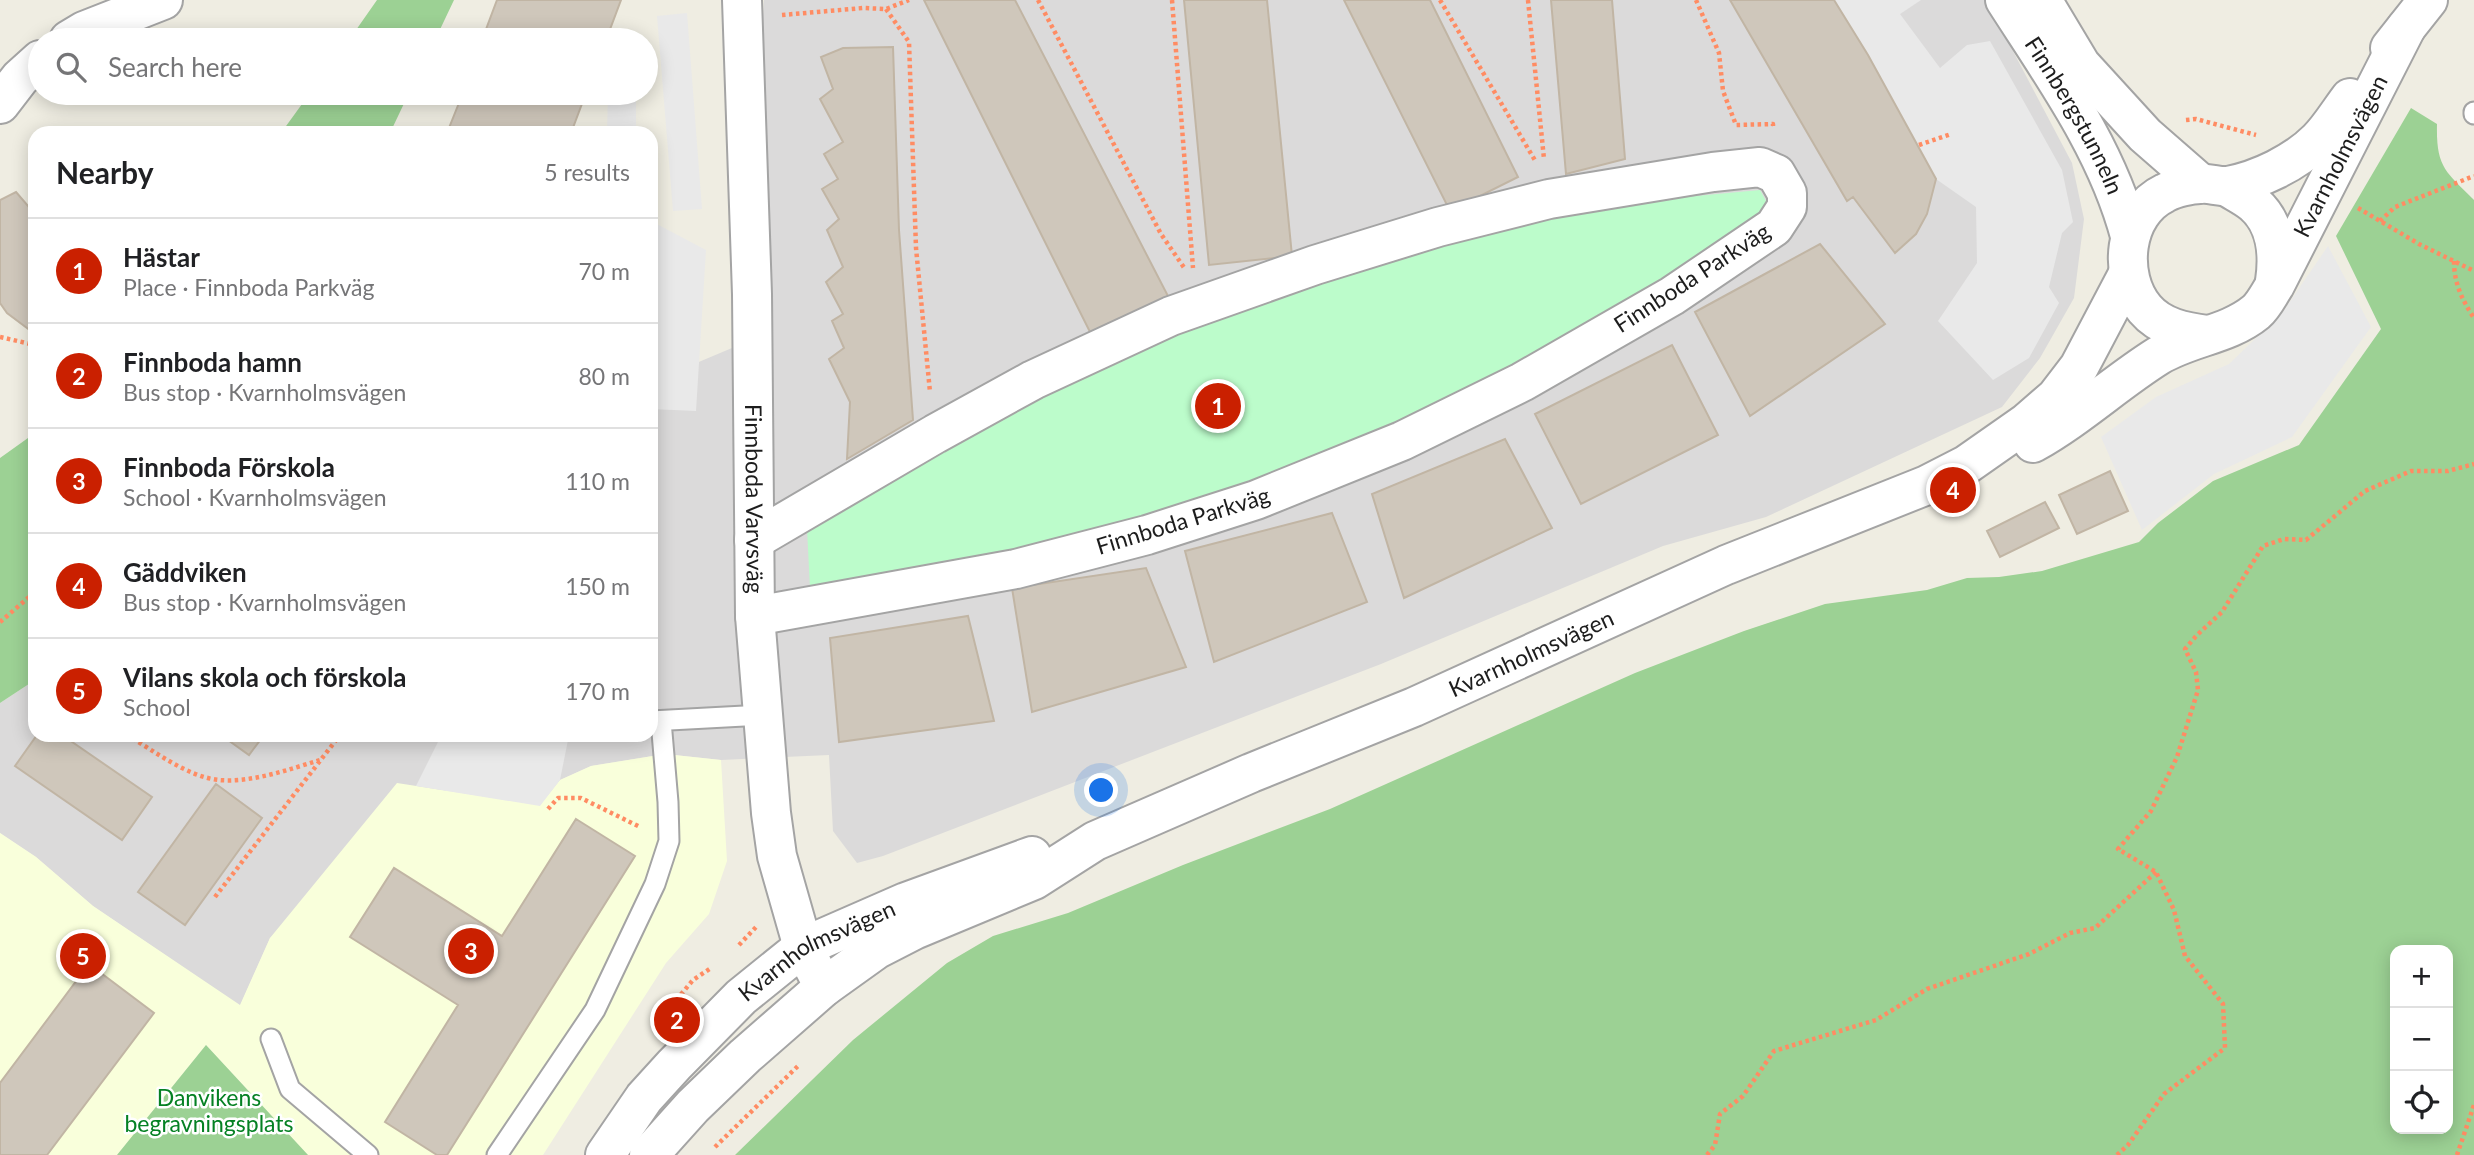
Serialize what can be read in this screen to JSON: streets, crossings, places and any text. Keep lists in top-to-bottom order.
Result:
{
  "streets": {
    "street": [
      "Finnbergstunneln",
      "Kvarnholmsvägen",
      "Finnboda Parkväg",
      "Finnboda Varvsväg"
    ]
  },
  "crossings": [
    ["Finnbergstunneln", "Kvarnholmsvägen"],
    ["Kvarnholmsvägen", "Finnboda Varvsväg"],
    ["Finnboda Parkväg", "Finnboda Varvsväg"]
  ],
  "parks": ["Danvikens begravningsplats"],
  "page": {
    "search": "Search here",
    "heading": ["Nearby", "5 results"],
    "list": [
      {
        "mark": "1",
        "name": "Hästar",
        "note": "Place · Finnboda Parkväg",
        "value": "70 m"
      },
      {
        "mark": "2",
        "name": "Finnboda hamn",
        "note": "Bus stop · Kvarnholmsvägen",
        "value": "80 m"
      },
      {
        "mark": "3",
        "name": "Finnboda Förskola",
        "note": "School · Kvarnholmsvägen",
        "value": "110 m"
      },
      {
        "mark": "4",
        "name": "Gäddviken",
        "note": "Bus stop · Kvarnholmsvägen",
        "value": "150 m"
      },
      {
        "mark": "5",
        "name": "Vilans skola och förskola",
        "note": "School",
        "value": "170 m"
      }
    ],
    "pins": [
      "1",
      "4",
      "3",
      "5",
      "2"
    ],
    "map_buttons": ["+", "−"]
  }
}
